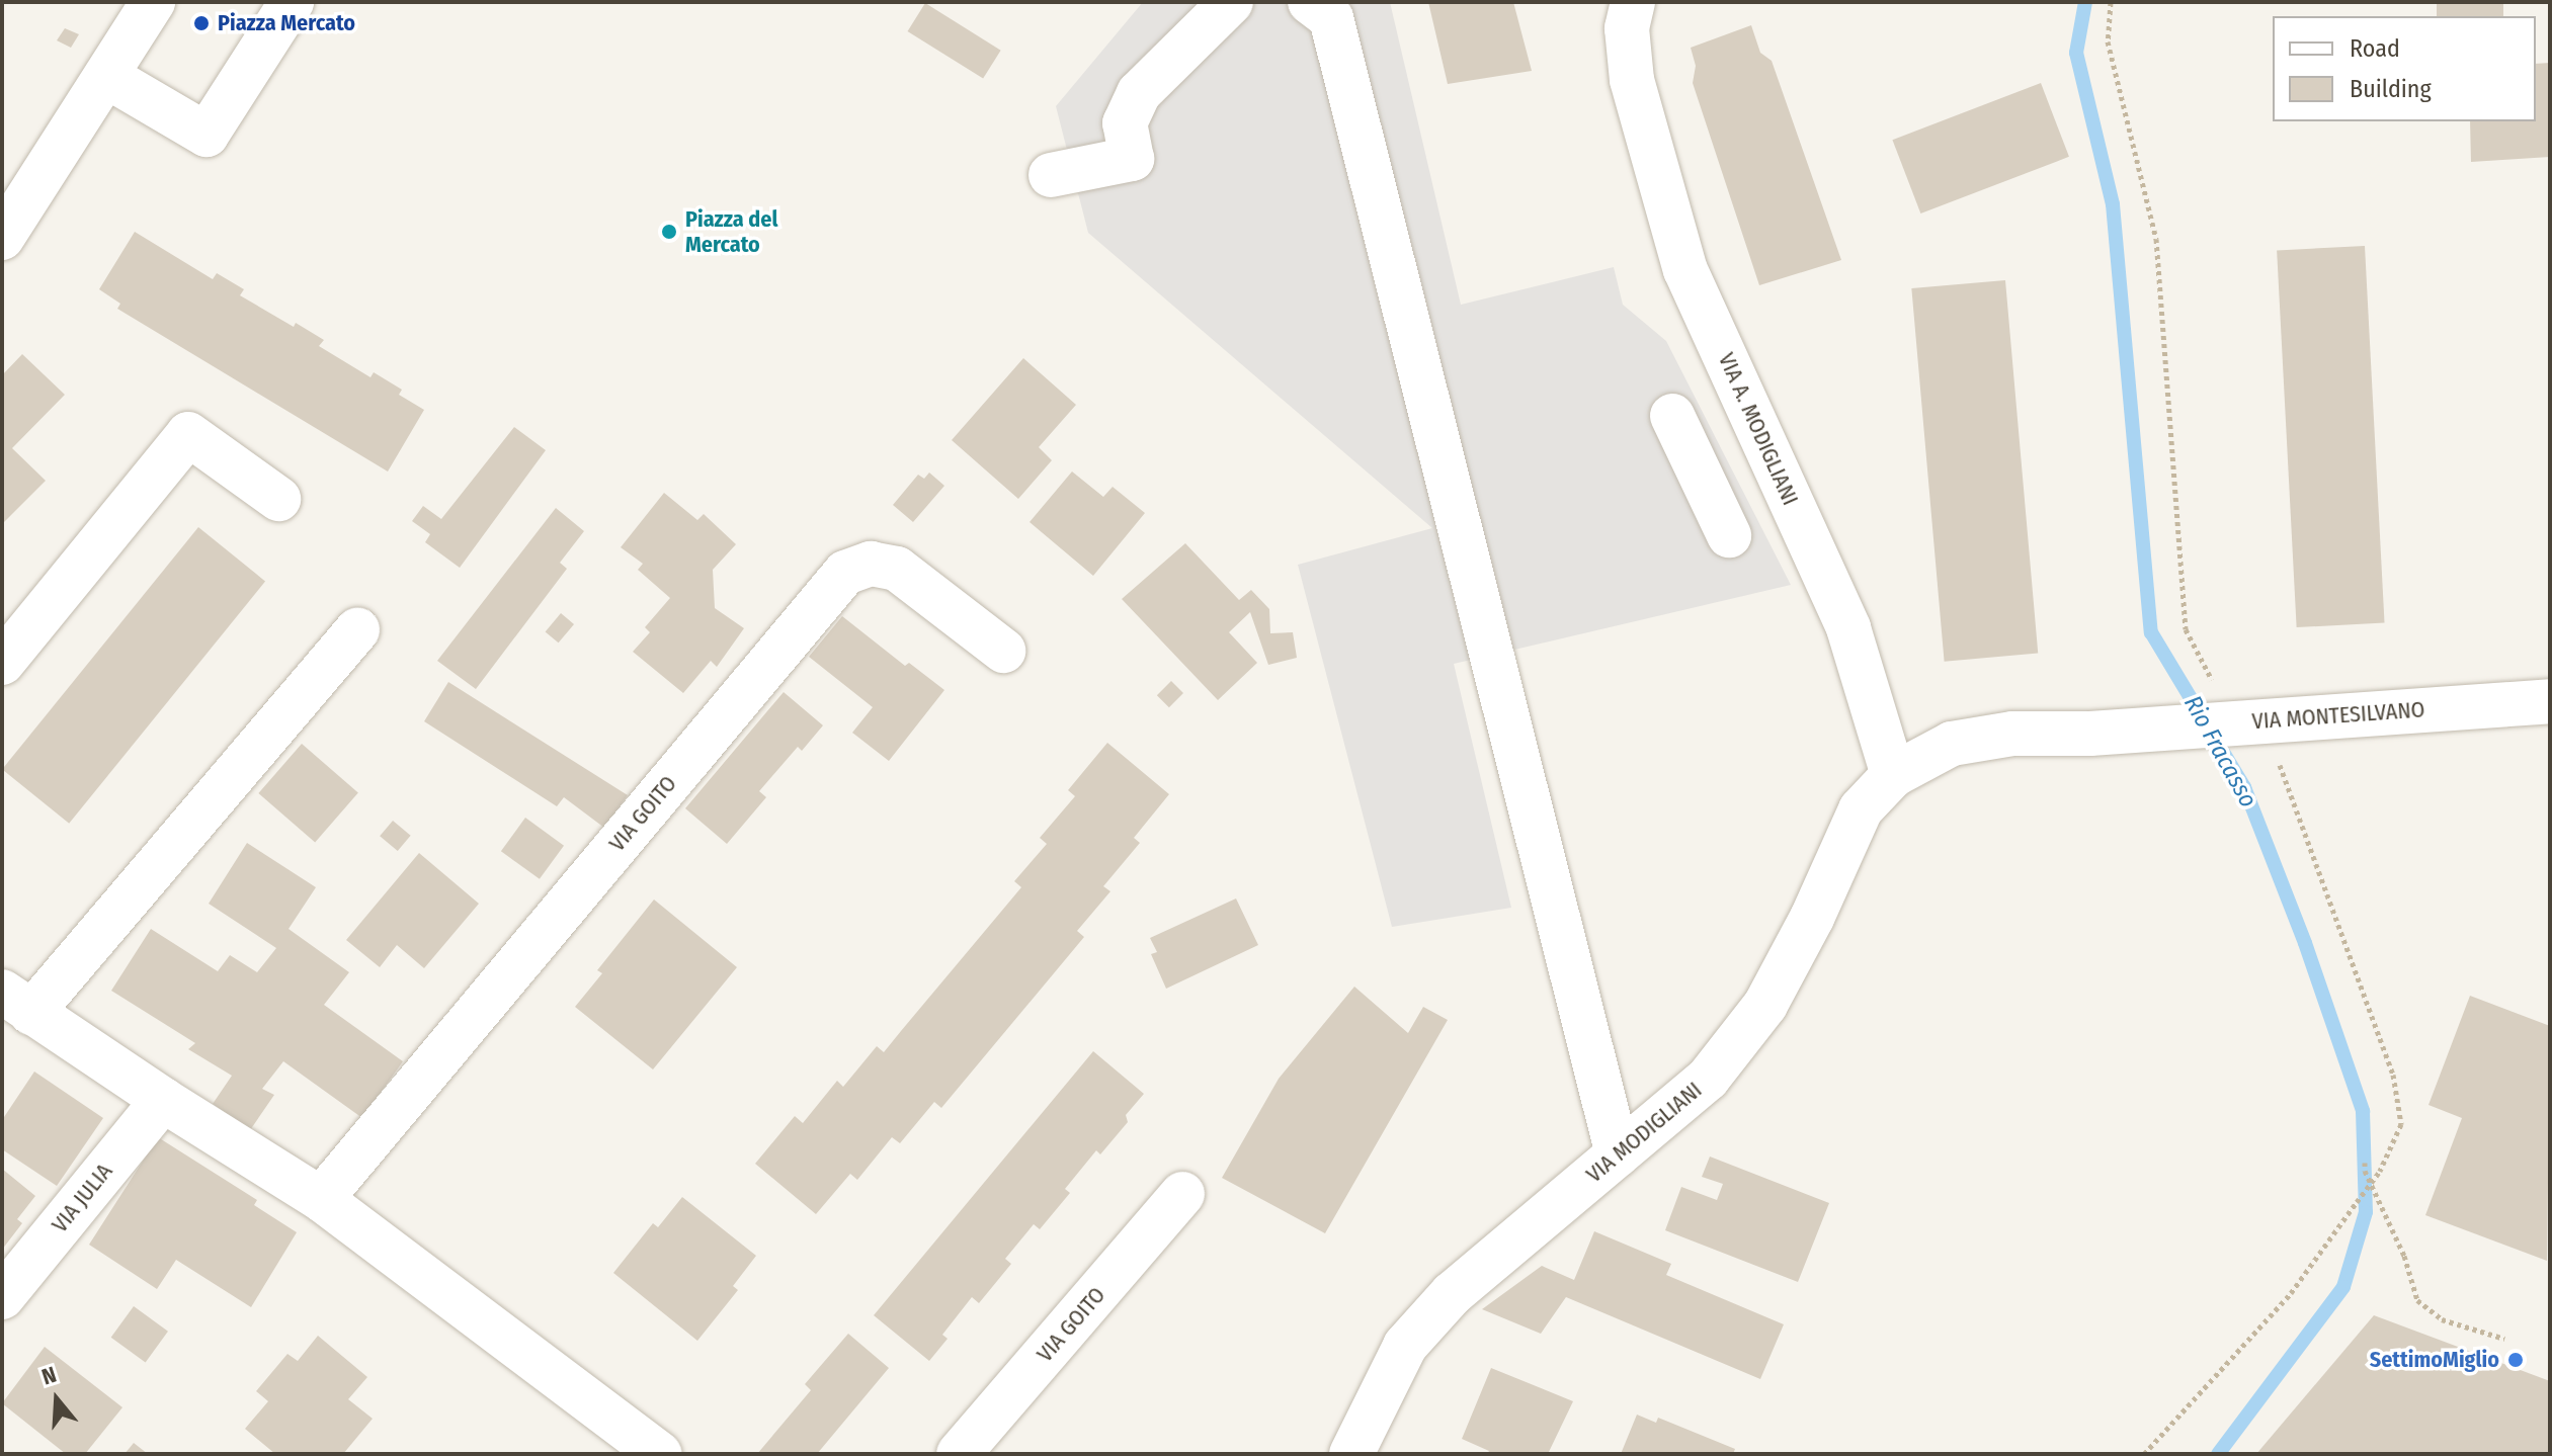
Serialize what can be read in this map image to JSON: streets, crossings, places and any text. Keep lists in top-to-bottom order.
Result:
{
  "streets": {
    "street": [
      "VIA A. MODIGLIANI",
      "VIA MONTESILVANO",
      "VIA GOITO",
      "VIA MODIGLIANI",
      "VIA JULIA"
    ]
  },
  "crossings": [
    ["VIA A. MODIGLIANI", "VIA MONTESILVANO"],
    ["VIA A. MODIGLIANI", "VIA MODIGLIANI"],
    ["VIA MONTESILVANO", "VIA MODIGLIANI"]
  ],
  "water": ["Rio Fracasso"],
  "places": ["Piazza Mercato", "Piazza del Mercato", "SettimoMiglio"],
  "legend": ["Road", "Building"],
  "north": "top"
}
